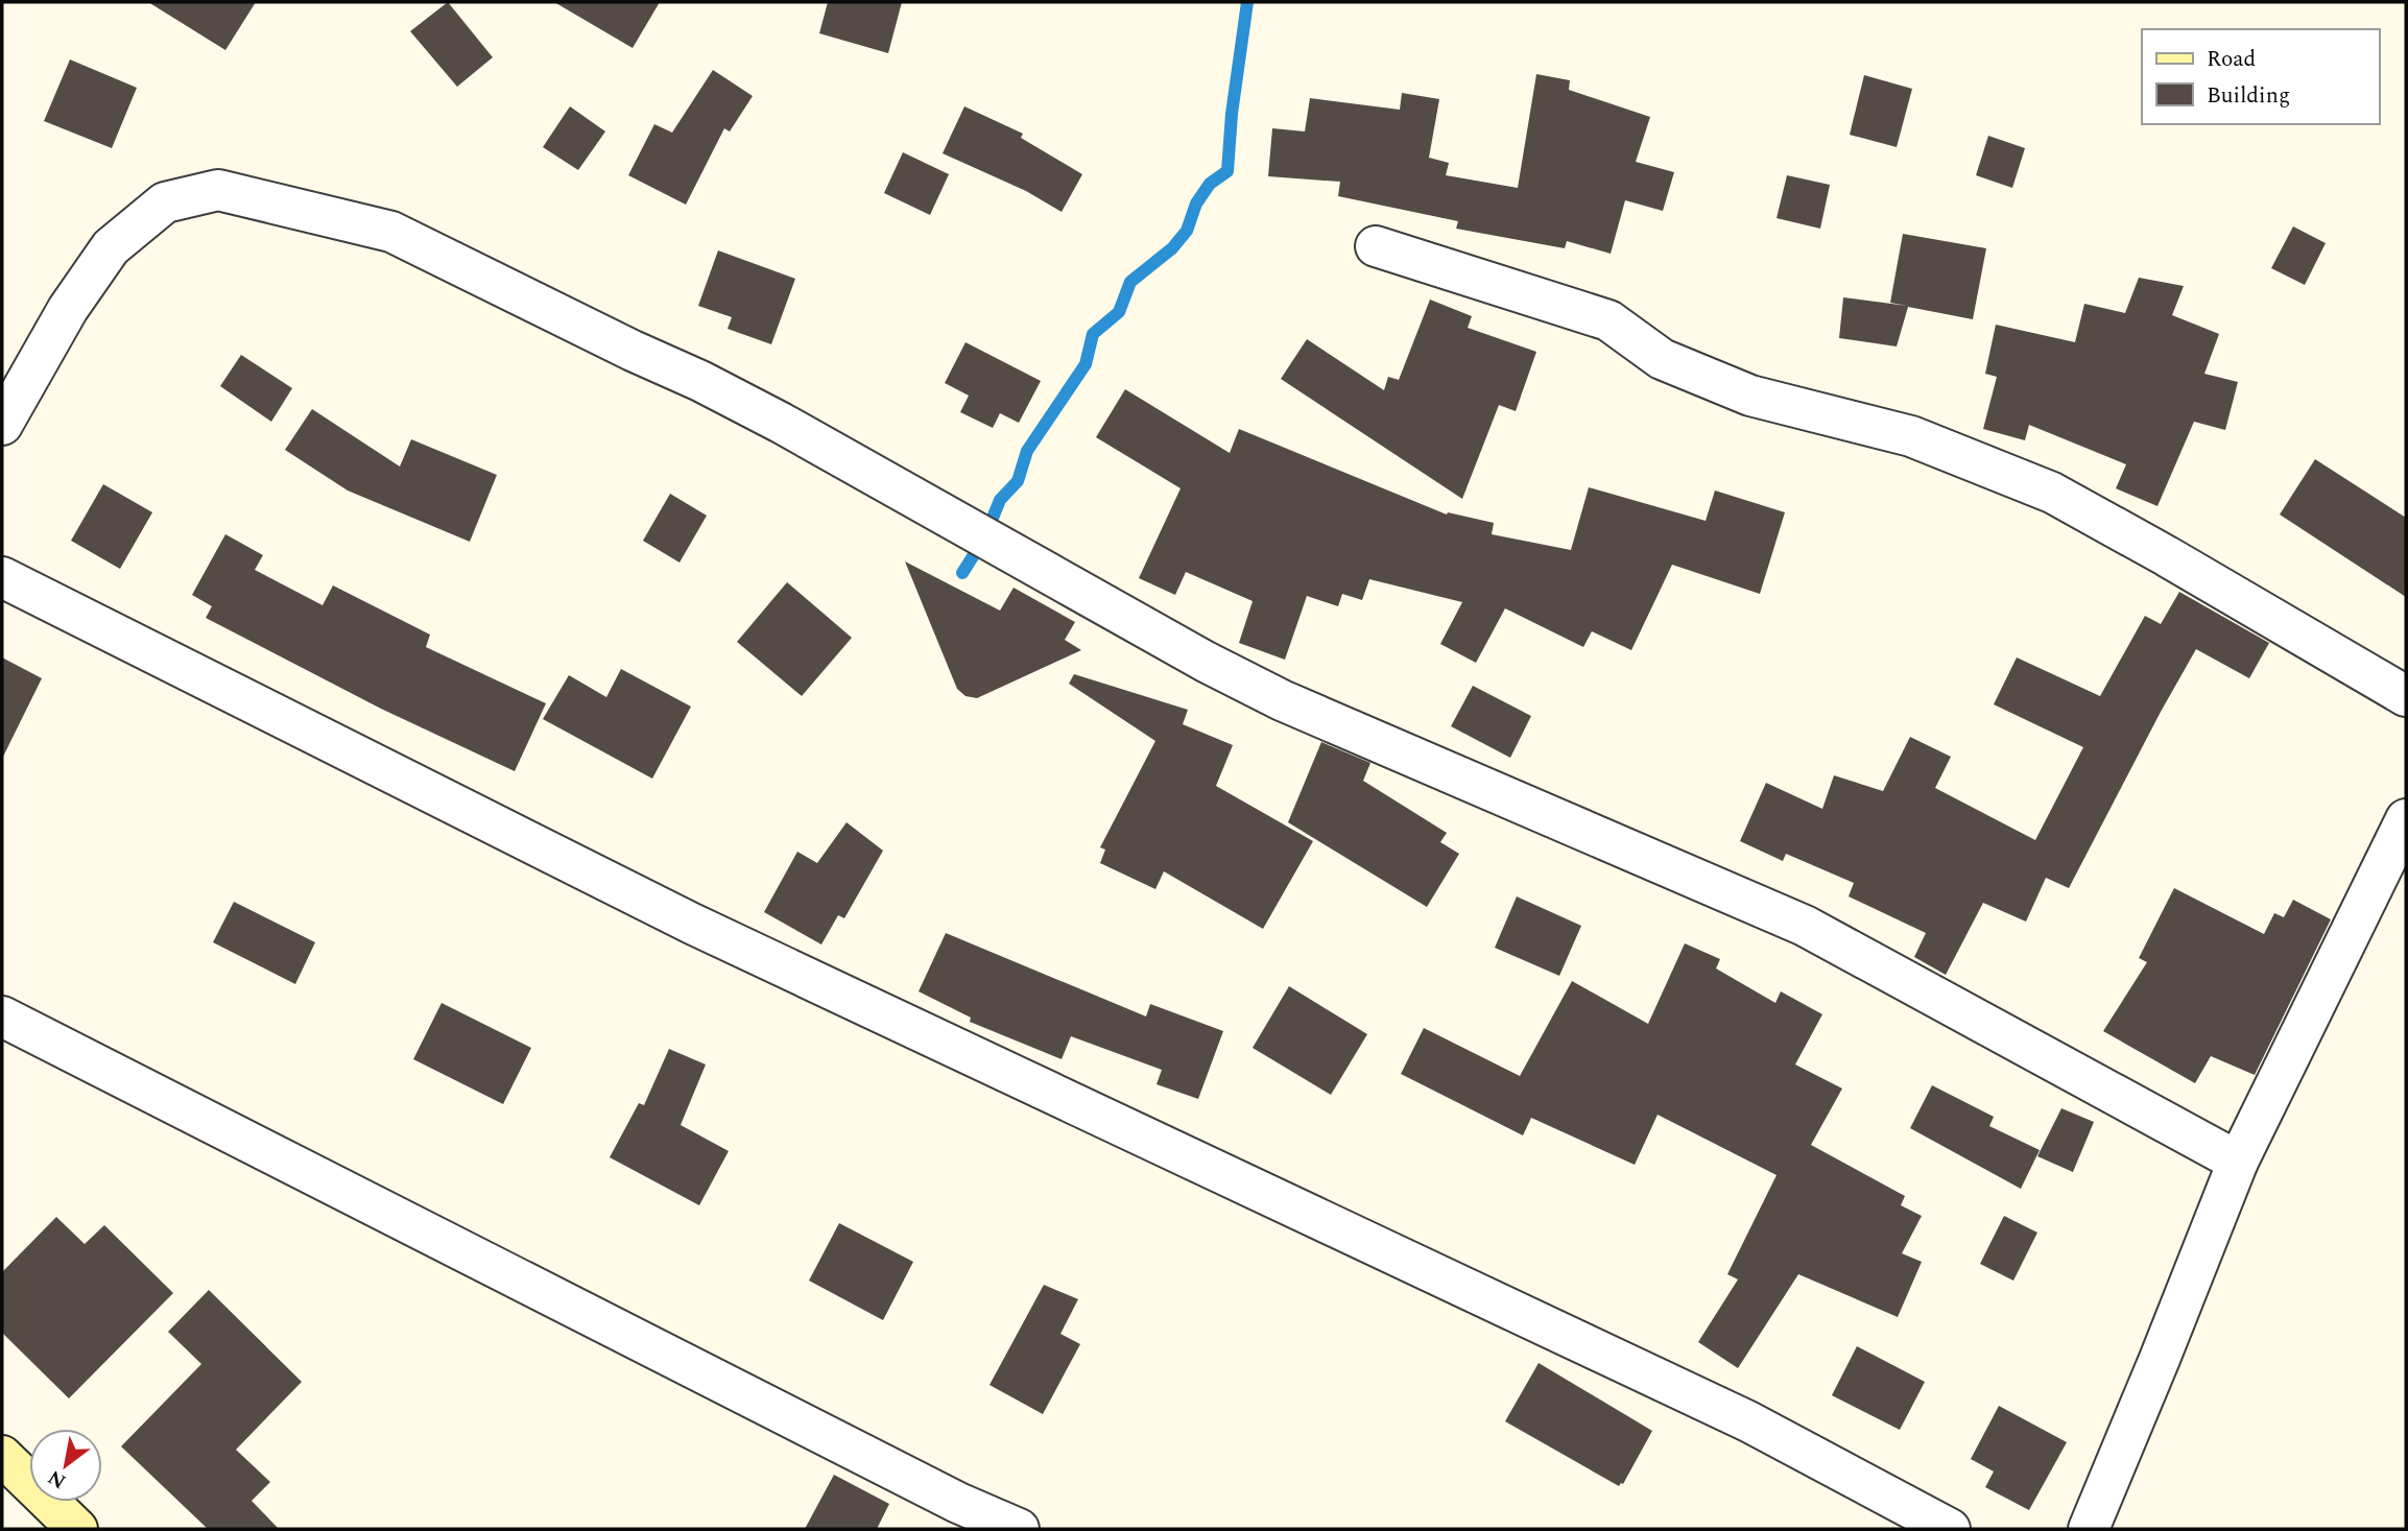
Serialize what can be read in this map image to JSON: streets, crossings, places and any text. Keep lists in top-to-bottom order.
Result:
{
  "legend": ["Road", "Building"],
  "north": "bottom left"
}
